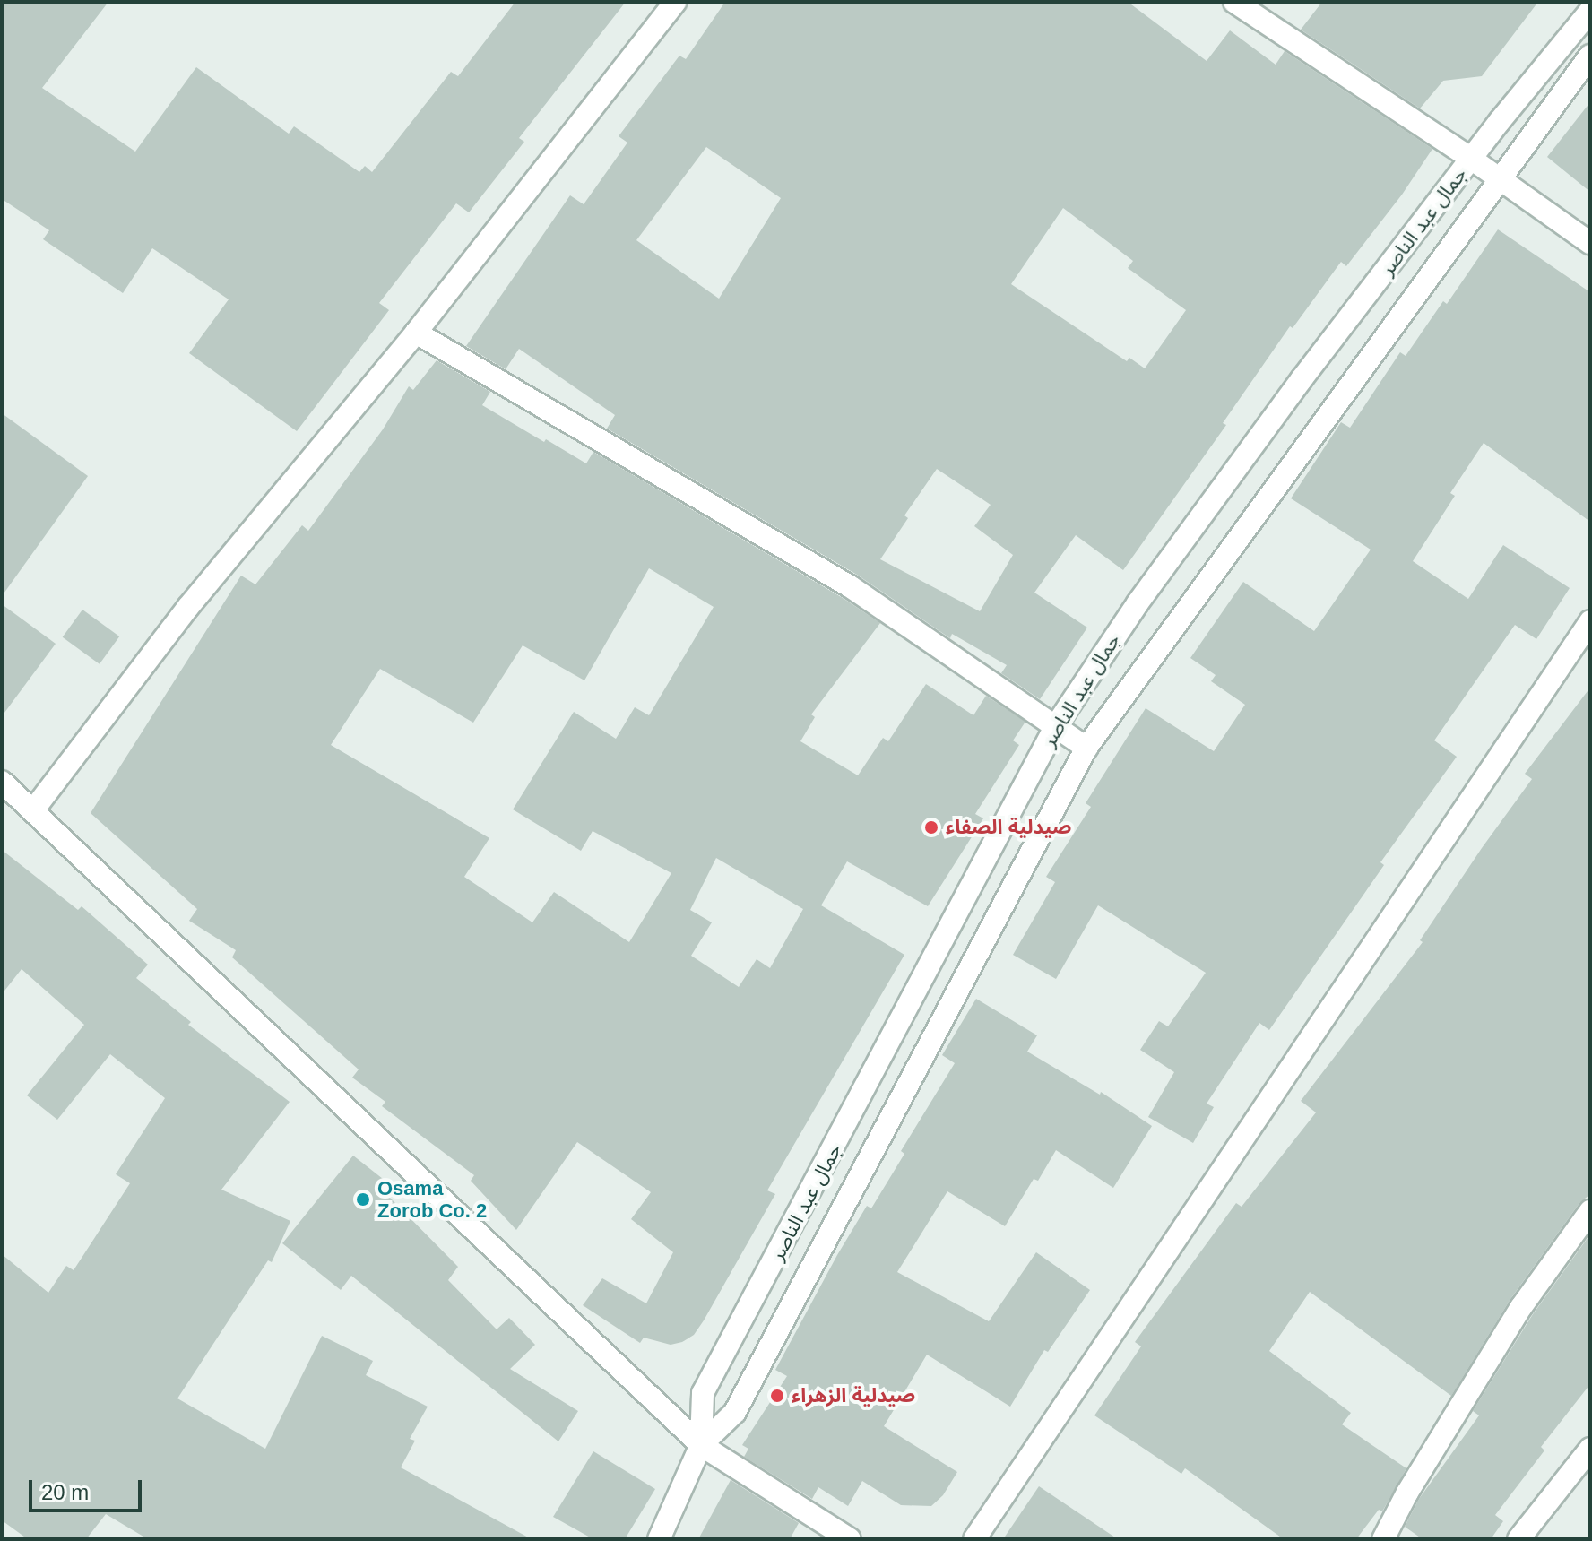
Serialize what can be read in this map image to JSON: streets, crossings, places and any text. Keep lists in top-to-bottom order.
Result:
{
  "streets": {
    "street": ["جمال عبد الناصر"]
  },
  "places": ["صيدلية الصفاء", "Osama Zorob Co. 2", "صيدلية الزهراء"],
  "scale_bar": "20 m"
}
